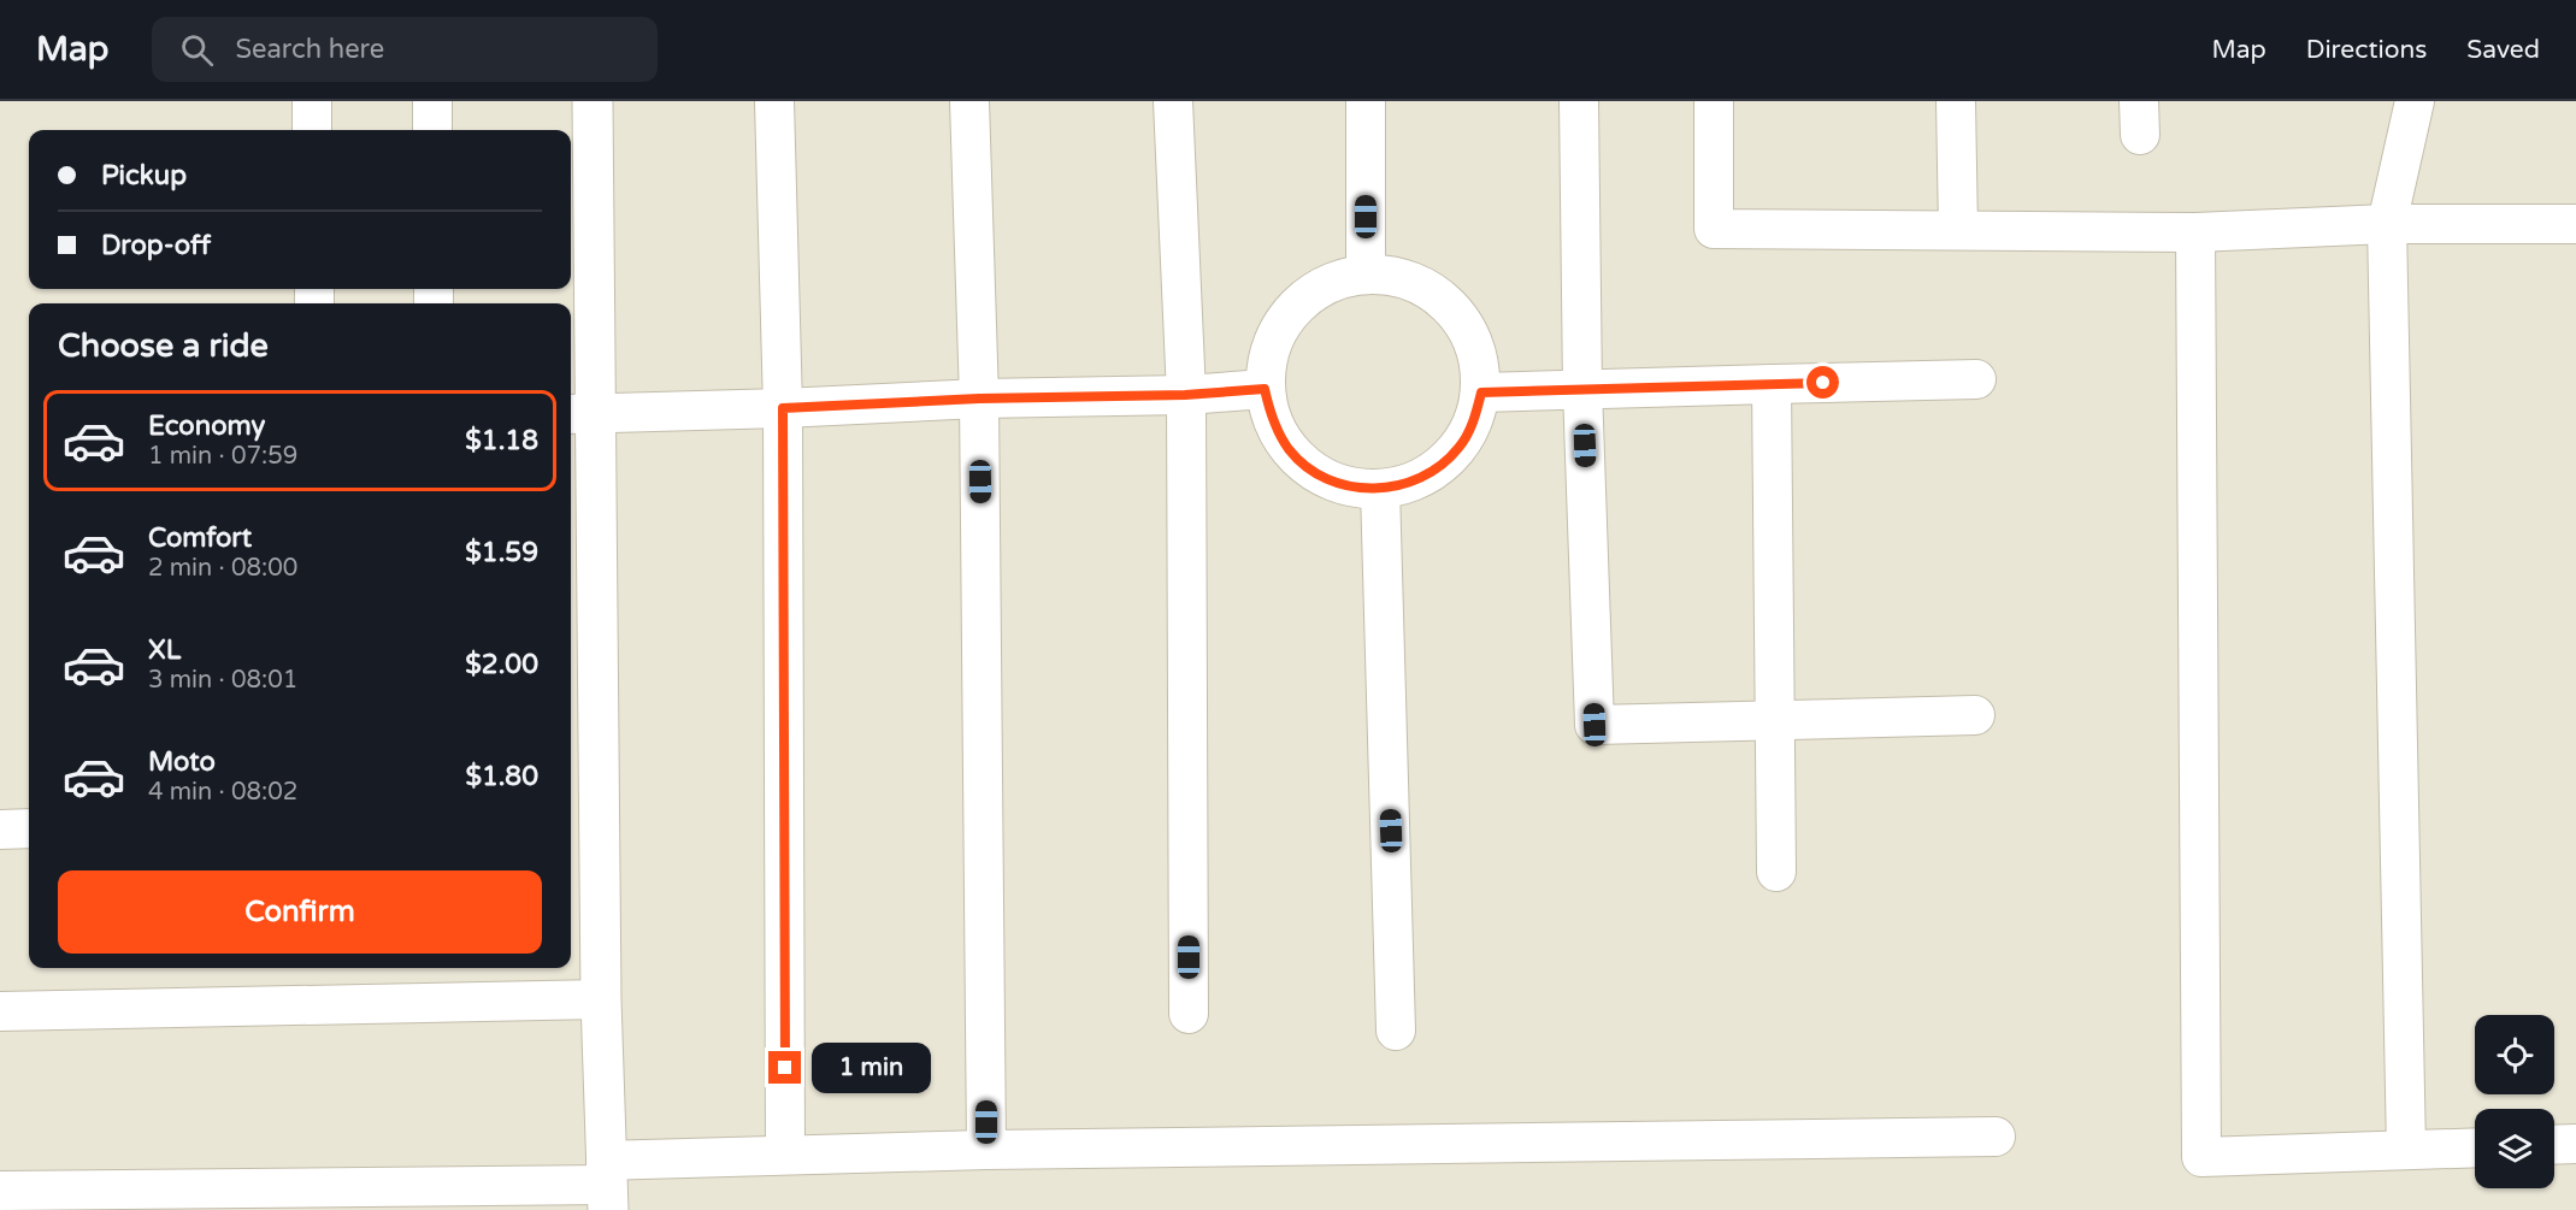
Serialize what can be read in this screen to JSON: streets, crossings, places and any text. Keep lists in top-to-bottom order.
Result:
{
  "page": {
    "header": "Map",
    "search": "Search here",
    "nav": ["Map", "Directions", "Saved"],
    "banner": ["Pickup", "Drop-off"],
    "heading": "Choose a ride",
    "list": [
      {
        "name": "Economy",
        "note": "1 min · 07:59",
        "value": "$1.18"
      },
      {
        "name": "Comfort",
        "note": "2 min · 08:00",
        "value": "$1.59"
      },
      {
        "name": "XL",
        "note": "3 min · 08:01",
        "value": "$2.00"
      },
      {
        "name": "Moto",
        "note": "4 min · 08:02",
        "value": "$1.80"
      }
    ],
    "buttons": "Confirm",
    "bubble": "1 min"
  }
}
